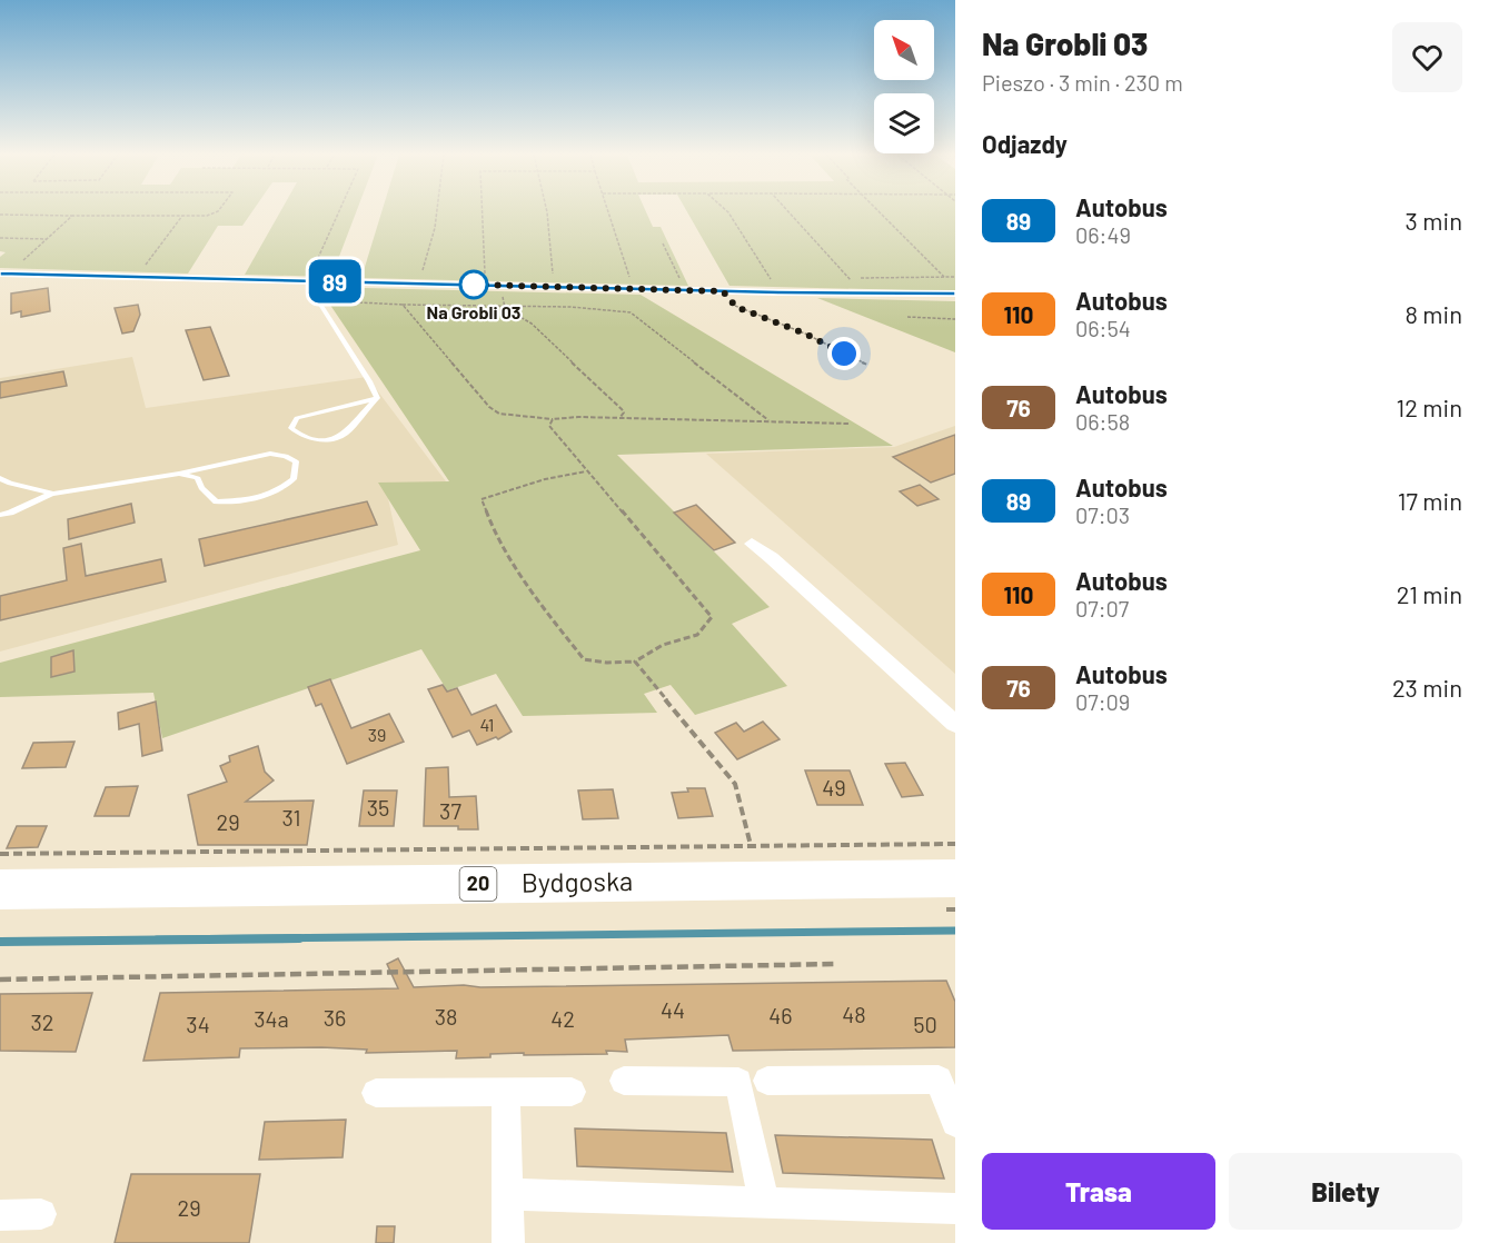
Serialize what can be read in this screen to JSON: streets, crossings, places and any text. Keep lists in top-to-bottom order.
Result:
{
  "streets": {
    "main road": ["Bydgoska", "20"]
  },
  "places": ["Na Grobli 03"],
  "lines": ["bus line 89"],
  "house_numbers": [
    "41",
    "39",
    "49",
    "35",
    "37",
    "31",
    "29",
    "44",
    "48",
    "46",
    "38",
    "36",
    "34a",
    "42",
    "32",
    "34",
    "50",
    "29"
  ],
  "north": "top left",
  "page": {
    "on_map": "89",
    "heading": [
      ["Na Grobli 03", "Pieszo · 3 min · 230 m"],
      "Odjazdy"
    ],
    "list": [
      {
        "mark": "89",
        "name": "Autobus",
        "note": "06:49",
        "value": "3 min"
      },
      {
        "mark": "110",
        "name": "Autobus",
        "note": "06:54",
        "value": "8 min"
      },
      {
        "mark": "76",
        "name": "Autobus",
        "note": "06:58",
        "value": "12 min"
      },
      {
        "mark": "89",
        "name": "Autobus",
        "note": "07:03",
        "value": "17 min"
      },
      {
        "mark": "110",
        "name": "Autobus",
        "note": "07:07",
        "value": "21 min"
      },
      {
        "mark": "76",
        "name": "Autobus",
        "note": "07:09",
        "value": "23 min"
      }
    ],
    "buttons": ["Trasa", "Bilety"]
  }
}
